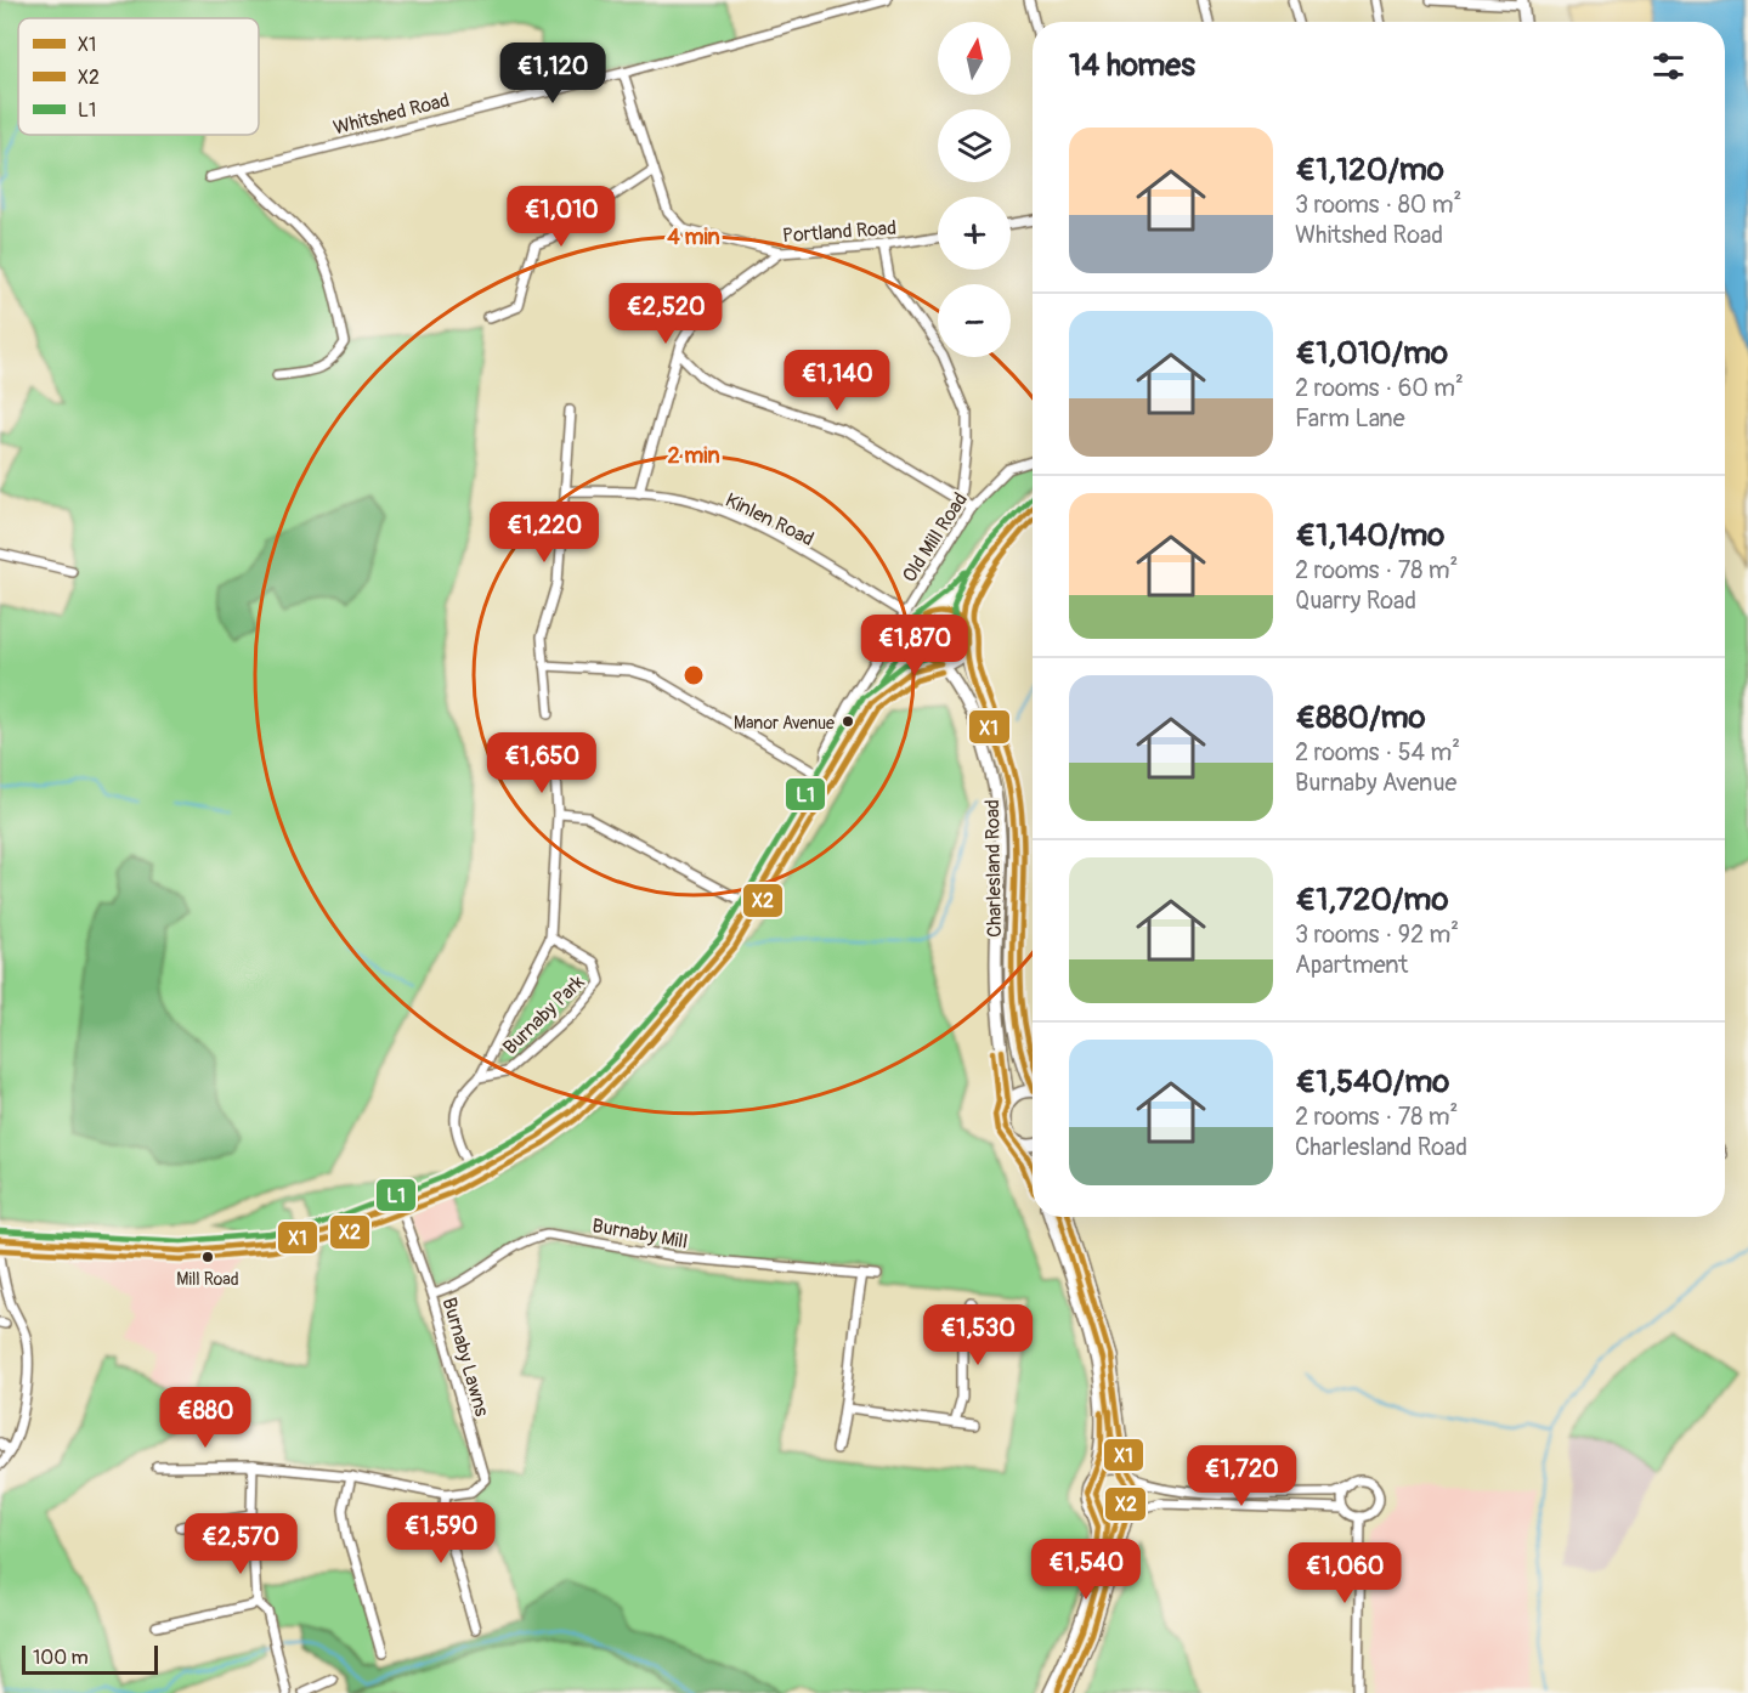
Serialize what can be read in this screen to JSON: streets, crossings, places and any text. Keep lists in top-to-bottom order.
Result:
{
  "streets": {
    "main road": ["Charlesland Road"],
    "street": [
      "Whitshed Road",
      "Portland Road",
      "Kinlen Road",
      "Old Mill Road",
      "Burnaby Park",
      "Burnaby Mill",
      "Burnaby Lawns"
    ]
  },
  "crossings": [
    ["Whitshed Road", "Portland Road"],
    ["Kinlen Road", "Old Mill Road"],
    ["Burnaby Mill", "Burnaby Lawns"]
  ],
  "places": ["Manor Avenue", "Mill Road"],
  "lines": ["transit line L1", "transit line X1", "transit line X2"],
  "legend": ["X1", "X2", "L1"],
  "scale_bar": "100 m",
  "north": "top",
  "page": {
    "map_buttons": ["+", "−"],
    "heading": "14 homes",
    "price": [
      "€1,120",
      "€1,010",
      "€2,520",
      "€1,140",
      "€1,220",
      "€1,870",
      "€1,650",
      "€1,530",
      "€880",
      "€1,720",
      "€1,590",
      "€2,570",
      "€1,540",
      "€1,060"
    ],
    "list": [
      {
        "name": "€1,120/mo",
        "note": "3 rooms · 80 m² · Whitshed Road"
      },
      {
        "name": "€1,010/mo",
        "note": "2 rooms · 60 m² · Farm Lane"
      },
      {
        "name": "€1,140/mo",
        "note": "2 rooms · 78 m² · Quarry Road"
      },
      {
        "name": "€880/mo",
        "note": "2 rooms · 54 m² · Burnaby Avenue"
      },
      {
        "name": "€1,720/mo",
        "note": "3 rooms · 92 m² · Apartment"
      },
      {
        "name": "€1,540/mo",
        "note": "2 rooms · 78 m² · Charlesland Road"
      }
    ],
    "scale": "100 m"
  },
  "rings": ["4 min", "2 min"]
}
